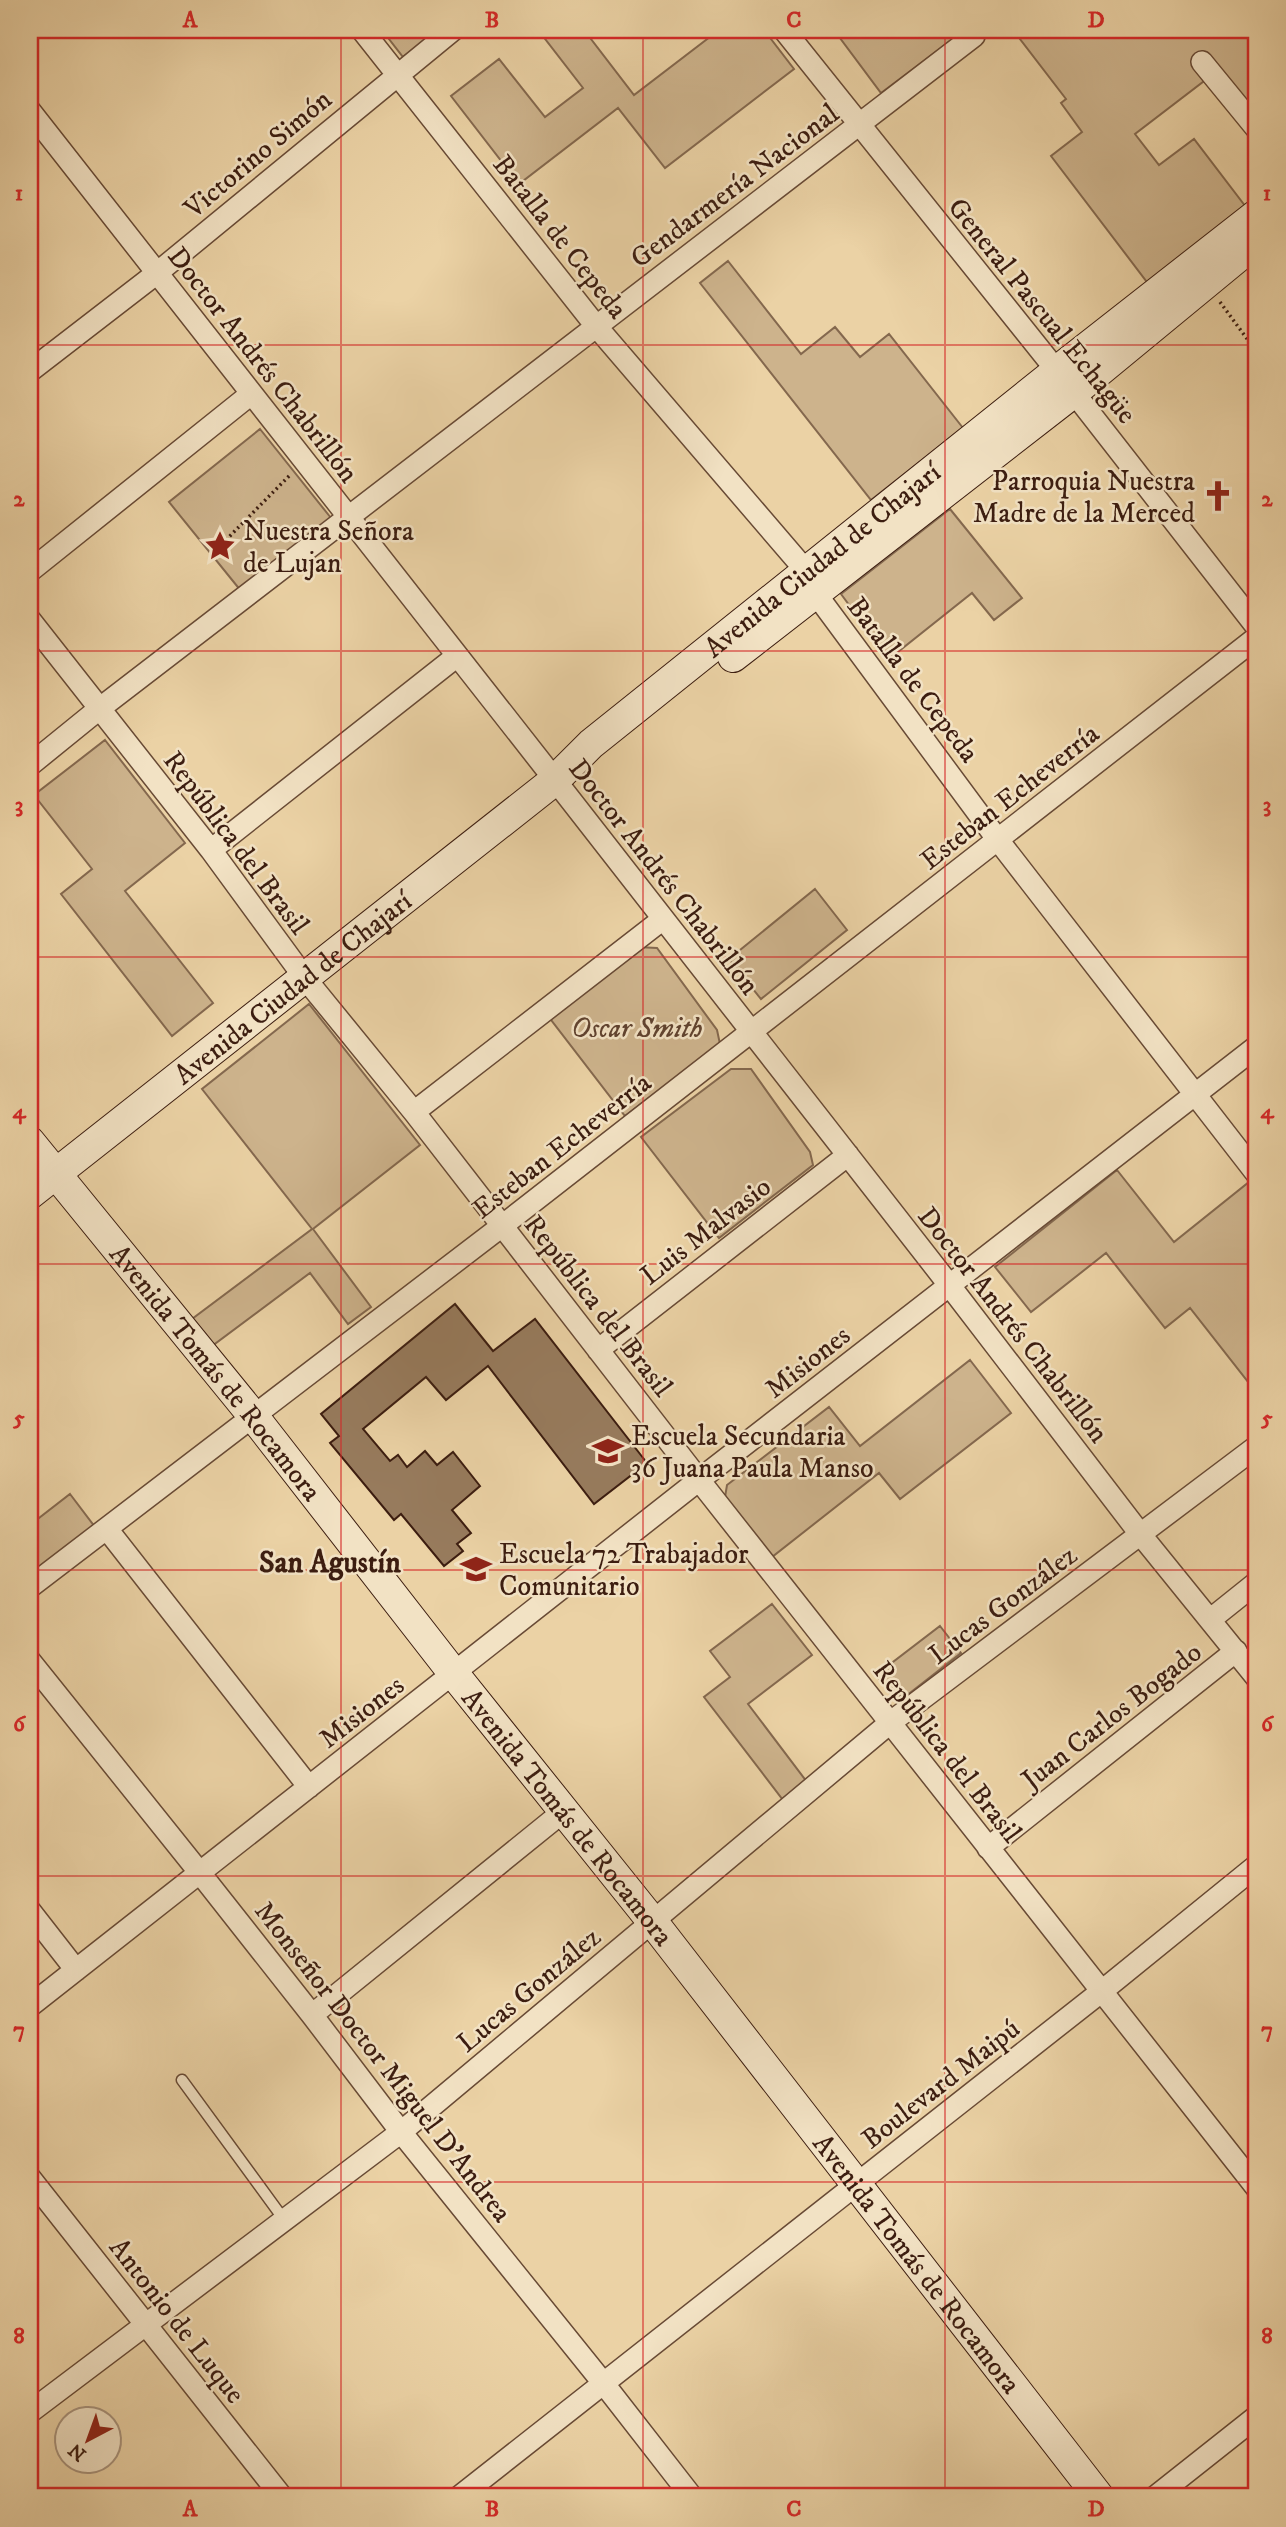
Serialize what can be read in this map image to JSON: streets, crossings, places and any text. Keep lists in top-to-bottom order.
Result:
{
  "streets": {
    "main road": ["Avenida Ciudad de Chajarí", "Avenida Tomás de Rocamora"],
    "street": [
      "Victorino Simón",
      "Gendarmería Nacional",
      "Batalla de Cepeda",
      "General Pascual Echagüe",
      "Doctor Andrés Chabrillón",
      "Esteban Echeverría",
      "República del Brasil",
      "Luis Malvasio",
      "Misiones",
      "Lucas González",
      "Juan Carlos Bogado",
      "Monseñor Doctor Miguel D'Andrea",
      "Boulevard Maipú",
      "Antonio de Luque"
    ]
  },
  "crossings": [
    ["Victorino Simón", "Batalla de Cepeda"],
    ["Victorino Simón", "Doctor Andrés Chabrillón"],
    ["Gendarmería Nacional", "Batalla de Cepeda"],
    ["Gendarmería Nacional", "General Pascual Echagüe"],
    ["Gendarmería Nacional", "Doctor Andrés Chabrillón"],
    ["Gendarmería Nacional", "República del Brasil"],
    ["Batalla de Cepeda", "Avenida Ciudad de Chajarí"],
    ["Batalla de Cepeda", "Esteban Echeverría"],
    ["Batalla de Cepeda", "Misiones"],
    ["General Pascual Echagüe", "Avenida Ciudad de Chajarí"],
    ["Doctor Andrés Chabrillón", "Avenida Ciudad de Chajarí"],
    ["Doctor Andrés Chabrillón", "Esteban Echeverría"],
    ["Doctor Andrés Chabrillón", "Luis Malvasio"],
    ["Doctor Andrés Chabrillón", "Misiones"],
    ["Doctor Andrés Chabrillón", "Lucas González"],
    ["Doctor Andrés Chabrillón", "Juan Carlos Bogado"],
    ["Avenida Ciudad de Chajarí", "República del Brasil"],
    ["Avenida Ciudad de Chajarí", "Avenida Tomás de Rocamora"],
    ["Esteban Echeverría", "República del Brasil"],
    ["Esteban Echeverría", "Avenida Tomás de Rocamora"],
    ["República del Brasil", "Luis Malvasio"],
    ["República del Brasil", "Misiones"],
    ["República del Brasil", "Lucas González"],
    ["República del Brasil", "Juan Carlos Bogado"],
    ["República del Brasil", "Boulevard Maipú"],
    ["Misiones", "Avenida Tomás de Rocamora"],
    ["Misiones", "Monseñor Doctor Miguel D'Andrea"],
    ["Avenida Tomás de Rocamora", "Lucas González"],
    ["Avenida Tomás de Rocamora", "Boulevard Maipú"],
    ["Lucas González", "Monseñor Doctor Miguel D'Andrea"],
    ["Lucas González", "Antonio de Luque"],
    ["Monseñor Doctor Miguel D'Andrea", "Boulevard Maipú"]
  ],
  "districts": ["San Agustín"],
  "parks": ["Oscar Smith"],
  "places": {
    "church": ["Parroquia Nuestra Madre de la Merced"],
    "place": ["Nuestra Señora de Lujan"],
    "school or university": ["Escuela Secundaria 36 Juana Paula Manso", "Escuela 72 Trabajador Comunitario"]
  },
  "north": "bottom left",
  "grid": {
    "columns": [
      "A",
      "B",
      "C",
      "D"
    ],
    "rows": [
      "1",
      "2",
      "3",
      "4",
      "5",
      "6",
      "7",
      "8"
    ]
  }
}
